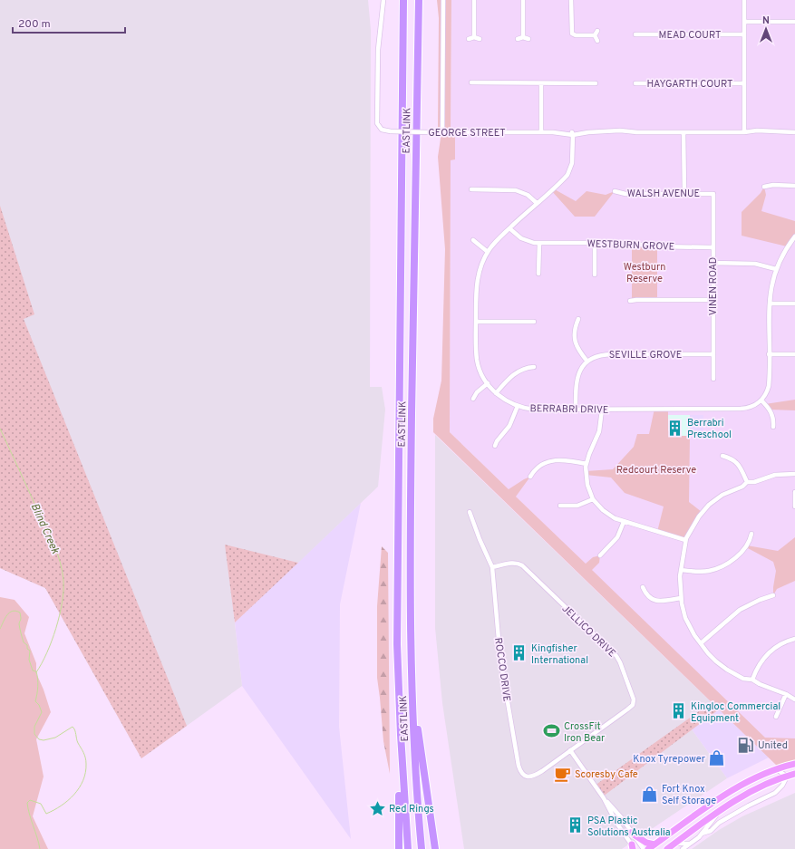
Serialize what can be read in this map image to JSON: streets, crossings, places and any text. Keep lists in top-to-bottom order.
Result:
{
  "streets": {
    "highway": ["EASTLINK"],
    "street": [
      "MEAD COURT",
      "HAYGARTH COURT",
      "GEORGE STREET",
      "WALSH AVENUE",
      "WESTBURN GROVE",
      "VINEN ROAD",
      "SEVILLE GROVE",
      "BERRABRI DRIVE",
      "JELLICO DRIVE",
      "ROCCO DRIVE"
    ]
  },
  "crossings": [
    ["GEORGE STREET", "BERRABRI DRIVE"],
    ["WALSH AVENUE", "VINEN ROAD"],
    ["WESTBURN GROVE", "VINEN ROAD"],
    ["WESTBURN GROVE", "BERRABRI DRIVE"],
    ["VINEN ROAD", "SEVILLE GROVE"],
    ["JELLICO DRIVE", "ROCCO DRIVE"]
  ],
  "water": ["Blind Creek"],
  "parks": ["Westburn Reserve", "Redcourt Reserve"],
  "places": {
    "building": [
      "Berrabri Preschool",
      "Kingfisher International",
      "Kingloc Commercial Equipment",
      "PSA Plastic Solutions Australia"
    ],
    "sports": ["CrossFit Iron Bear"],
    "fuel station": ["United"],
    "shop": ["Knox Tyrepower", "Fort Knox Self Storage"],
    "cafe": ["Scoresby Cafe"],
    "place": ["Red Rings"]
  },
  "scale_bar": "200 m",
  "north": "top"
}
